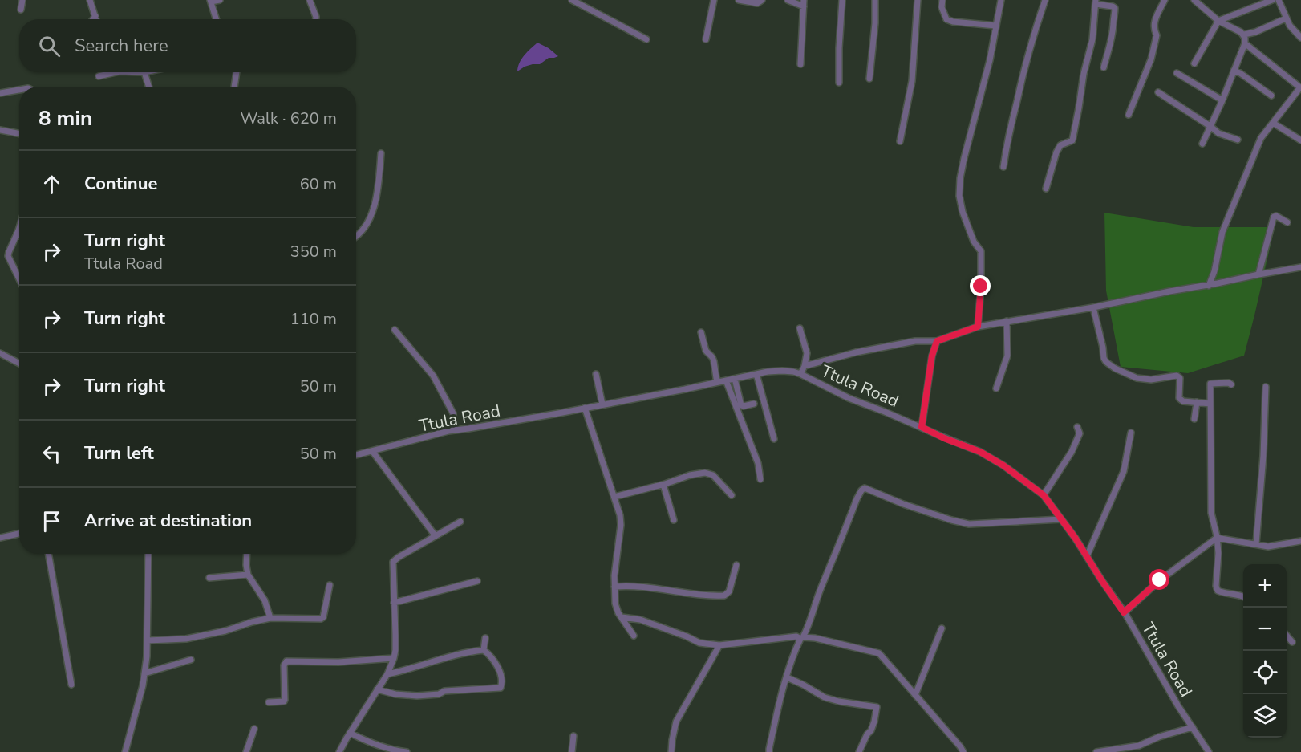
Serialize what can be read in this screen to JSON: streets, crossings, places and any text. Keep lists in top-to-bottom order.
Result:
{
  "streets": {
    "street": ["Ttula Road"]
  },
  "page": {
    "search": "Search here",
    "heading": ["8 min", "Walk · 620 m"],
    "list": [
      ["Continue", "60 m"],
      ["Turn right", "Ttula Road", "350 m"],
      ["Turn right", "110 m"],
      ["Turn right", "50 m"],
      ["Turn left", "50 m"],
      "Arrive at destination"
    ],
    "map_buttons": ["+", "−"]
  }
}
